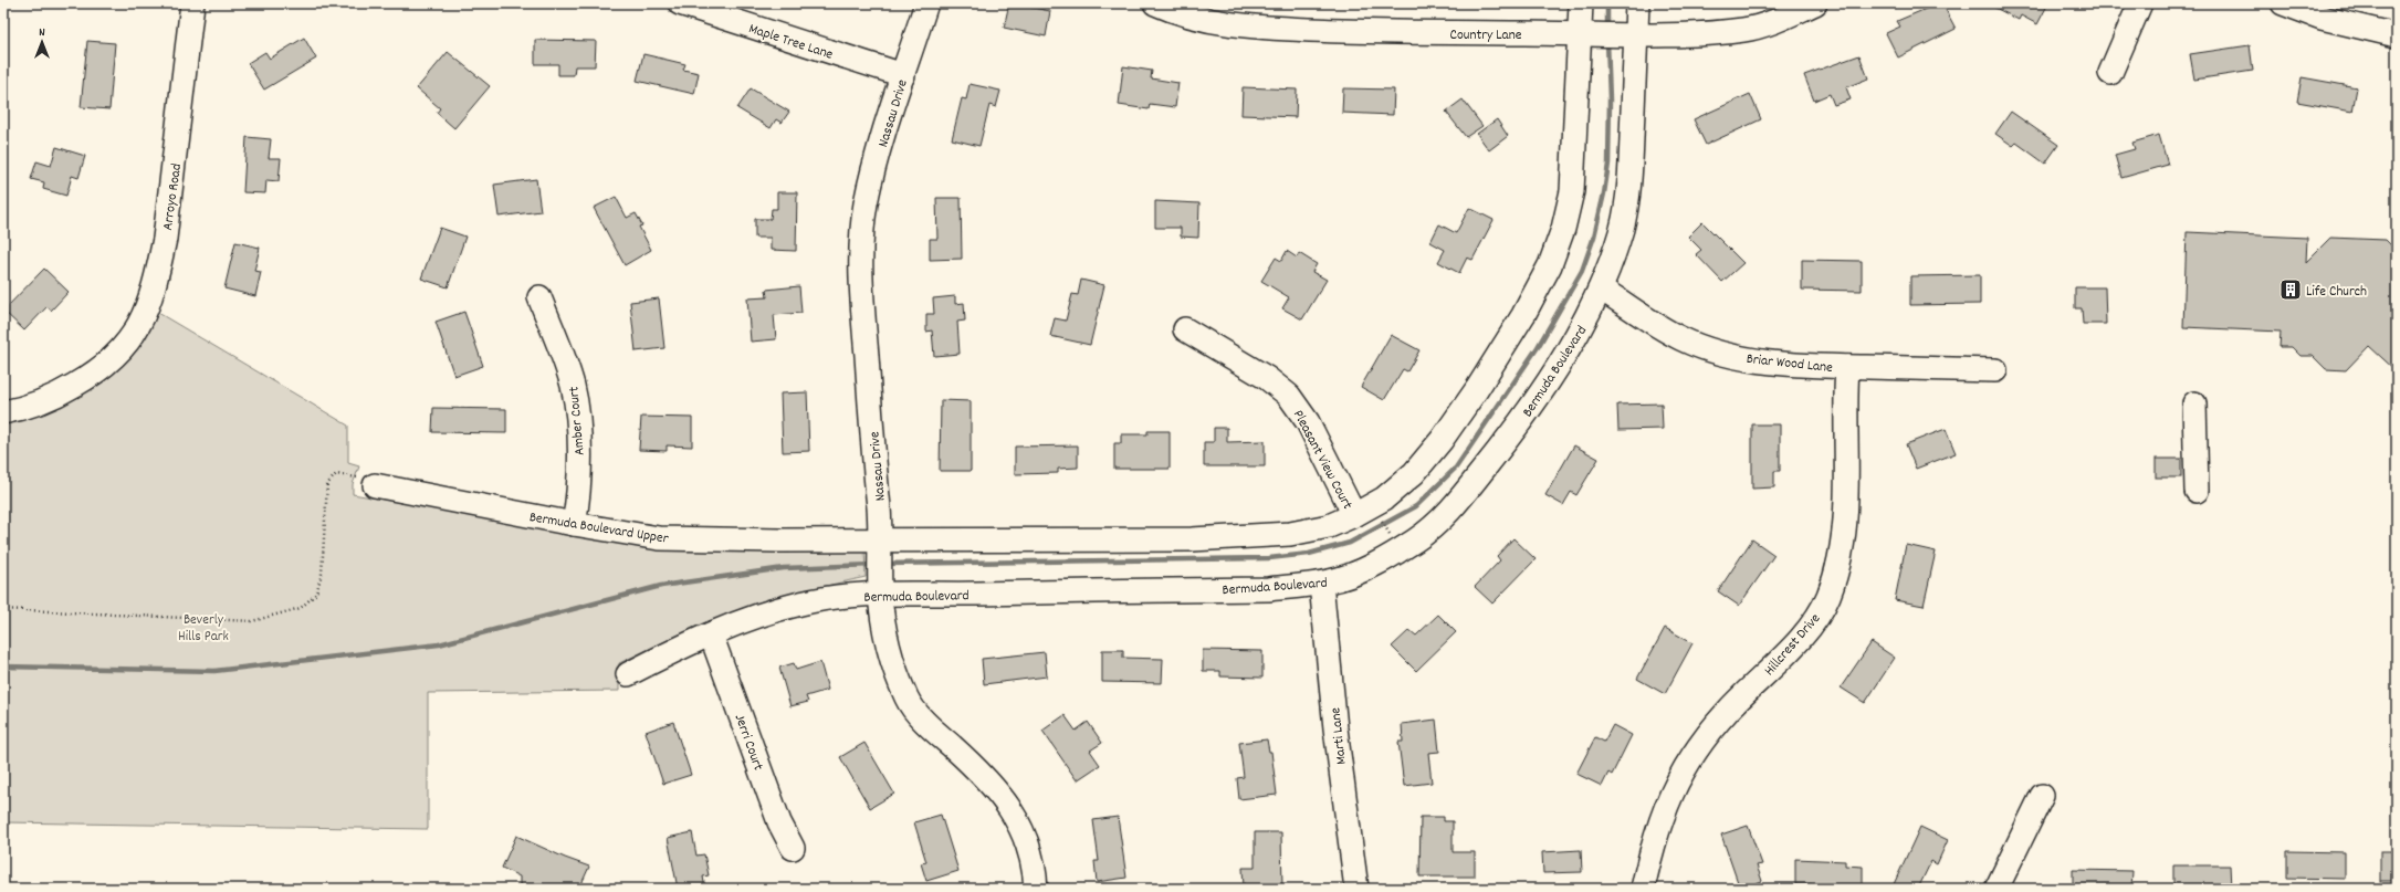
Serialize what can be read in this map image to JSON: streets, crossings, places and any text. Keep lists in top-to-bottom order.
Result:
{
  "streets": {
    "street": [
      "Country Lane",
      "Maple Tree Lane",
      "Nassau Drive",
      "Arroyo Road",
      "Briar Wood Lane",
      "Bermuda Boulevard",
      "Amber Court",
      "Pleasant View Court",
      "Bermuda Boulevard Upper",
      "Hillcrest Drive",
      "Marti Lane",
      "Jerri Court"
    ]
  },
  "crossings": [
    ["Country Lane", "Bermuda Boulevard"],
    ["Maple Tree Lane", "Nassau Drive"],
    ["Nassau Drive", "Bermuda Boulevard"],
    ["Nassau Drive", "Bermuda Boulevard Upper"],
    ["Briar Wood Lane", "Bermuda Boulevard"],
    ["Briar Wood Lane", "Hillcrest Drive"],
    ["Bermuda Boulevard", "Marti Lane"],
    ["Bermuda Boulevard", "Jerri Court"],
    ["Amber Court", "Bermuda Boulevard Upper"]
  ],
  "parks": ["Beverly Hills Park"],
  "places": {
    "building": ["Life Church"]
  },
  "north": "top"
}
